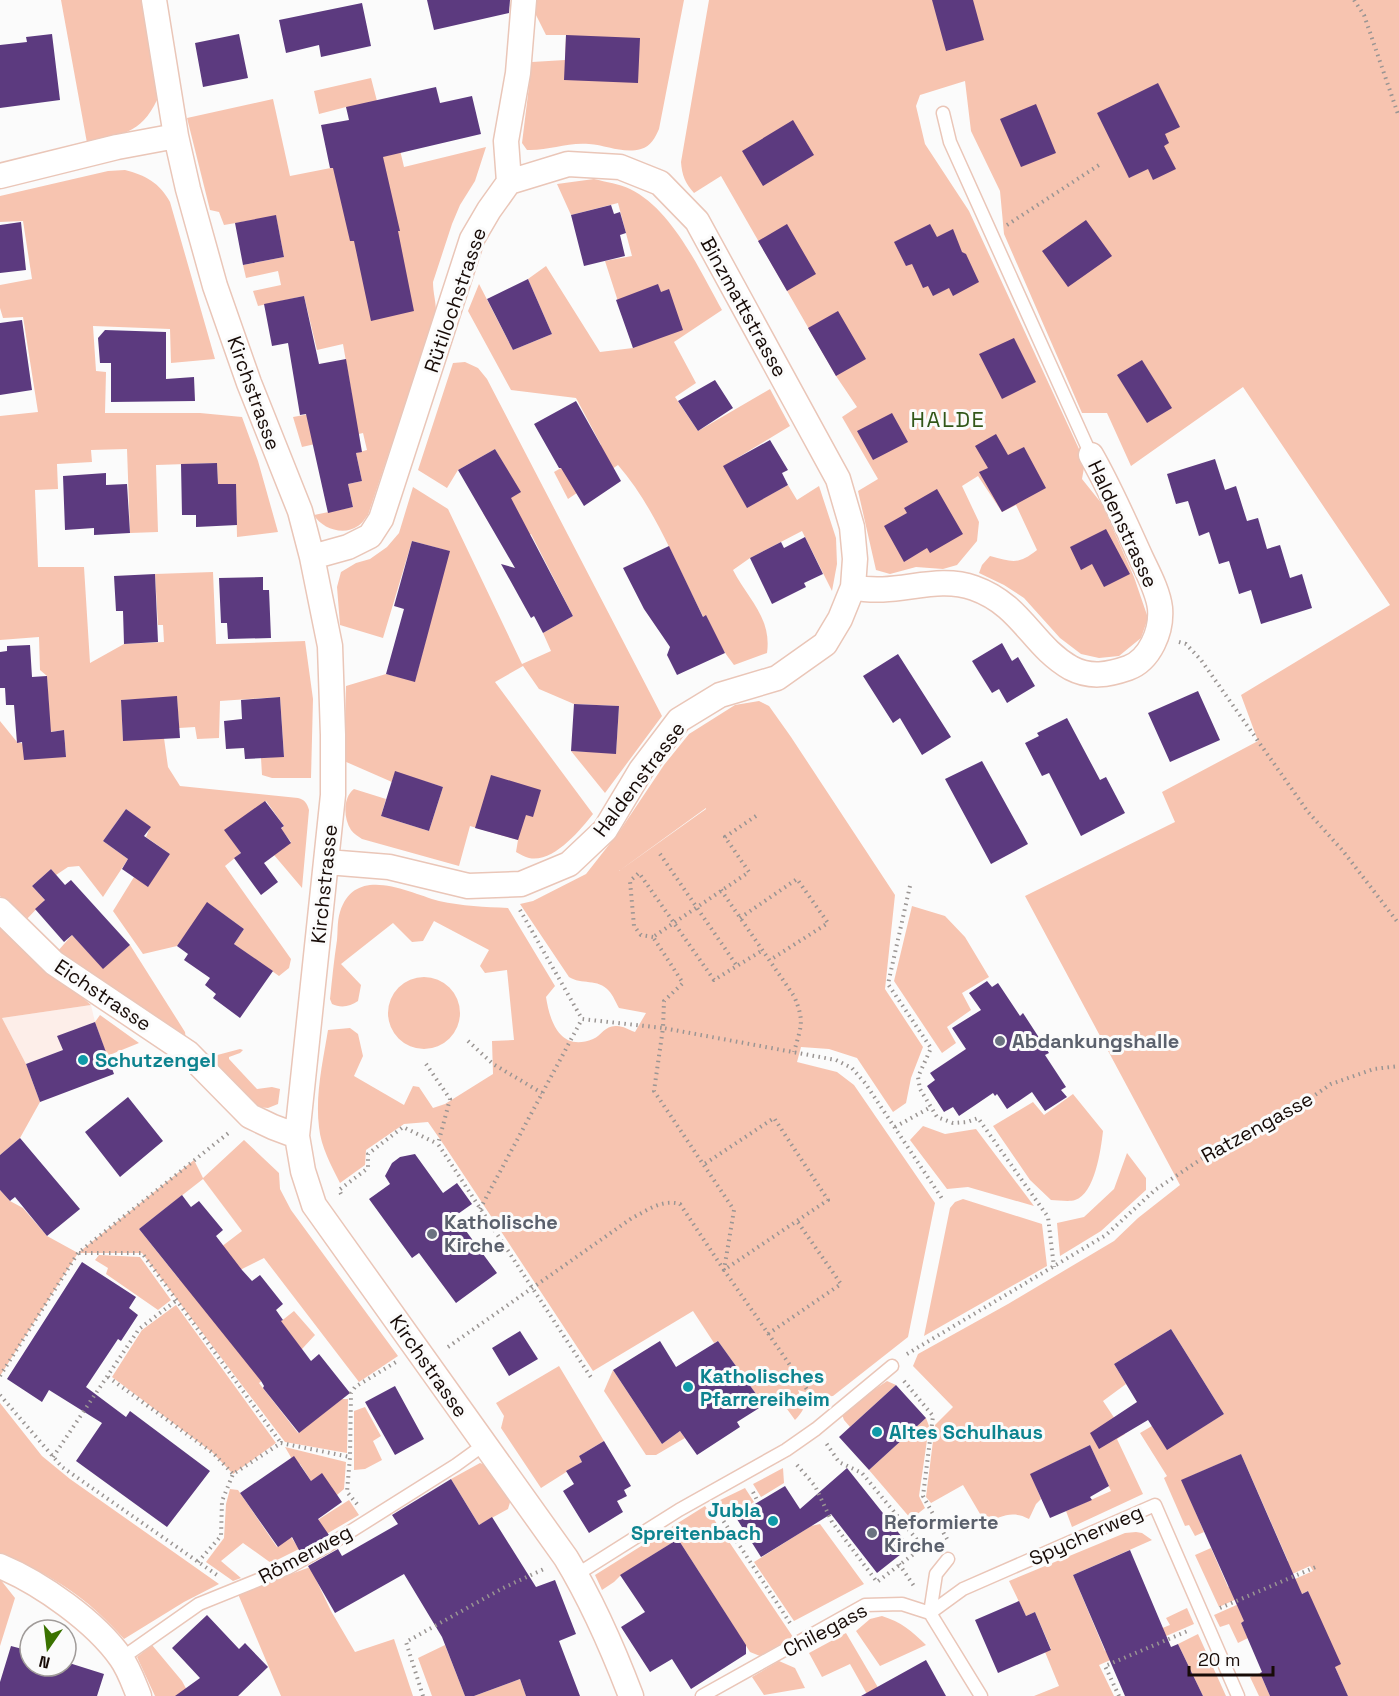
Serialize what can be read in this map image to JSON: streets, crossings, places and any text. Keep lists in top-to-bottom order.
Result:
{
  "streets": {
    "street": [
      "Rütilochstrasse",
      "Binzmattstrasse",
      "Kirchstrasse",
      "Haldenstrasse",
      "Eichstrasse"
    ],
    "lane": ["Spycherweg", "Römerweg", "Chilegass"],
    "path": ["Ratzengasse"]
  },
  "crossings": [
    ["Rütilochstrasse", "Binzmattstrasse"],
    ["Rütilochstrasse", "Kirchstrasse"],
    ["Binzmattstrasse", "Haldenstrasse"],
    ["Kirchstrasse", "Haldenstrasse"],
    ["Kirchstrasse", "Eichstrasse"],
    ["Kirchstrasse", "Römerweg"],
    ["Spycherweg", "Chilegass"]
  ],
  "districts": ["HALDE"],
  "places": [
    "Abdankungshalle",
    "Schutzengel",
    "Katholische Kirche",
    "Katholisches Pfarrereiheim",
    "Altes Schulhaus",
    "Jubla Spreitenbach",
    "Reformierte Kirche"
  ],
  "scale_bar": "20 m",
  "north": "bottom"
}
